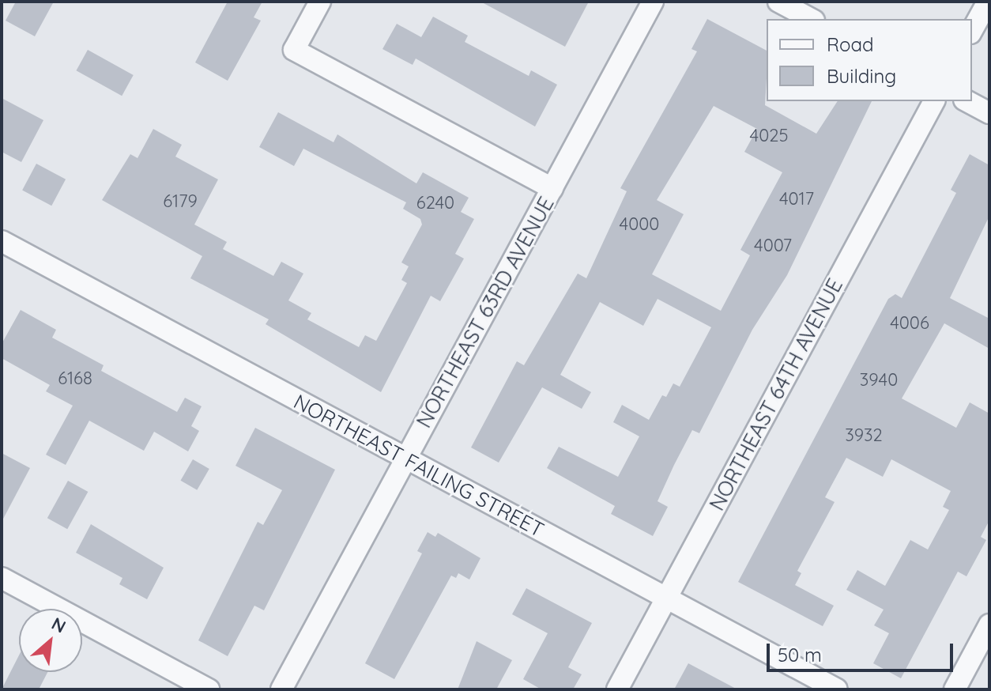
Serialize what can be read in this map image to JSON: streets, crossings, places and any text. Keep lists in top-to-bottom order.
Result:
{
  "streets": {
    "street": ["NORTHEAST 63RD AVENUE", "NORTHEAST 64TH AVENUE", "NORTHEAST FAILING STREET"]
  },
  "crossings": [
    ["NORTHEAST 63RD AVENUE", "NORTHEAST FAILING STREET"],
    ["NORTHEAST 64TH AVENUE", "NORTHEAST FAILING STREET"]
  ],
  "house_numbers": [
    "4025",
    "4017",
    "6179",
    "6240",
    "4000",
    "4007",
    "4006",
    "6168",
    "3940",
    "3932"
  ],
  "legend": ["Road", "Building"],
  "scale_bar": "50 m",
  "north": "top right"
}
